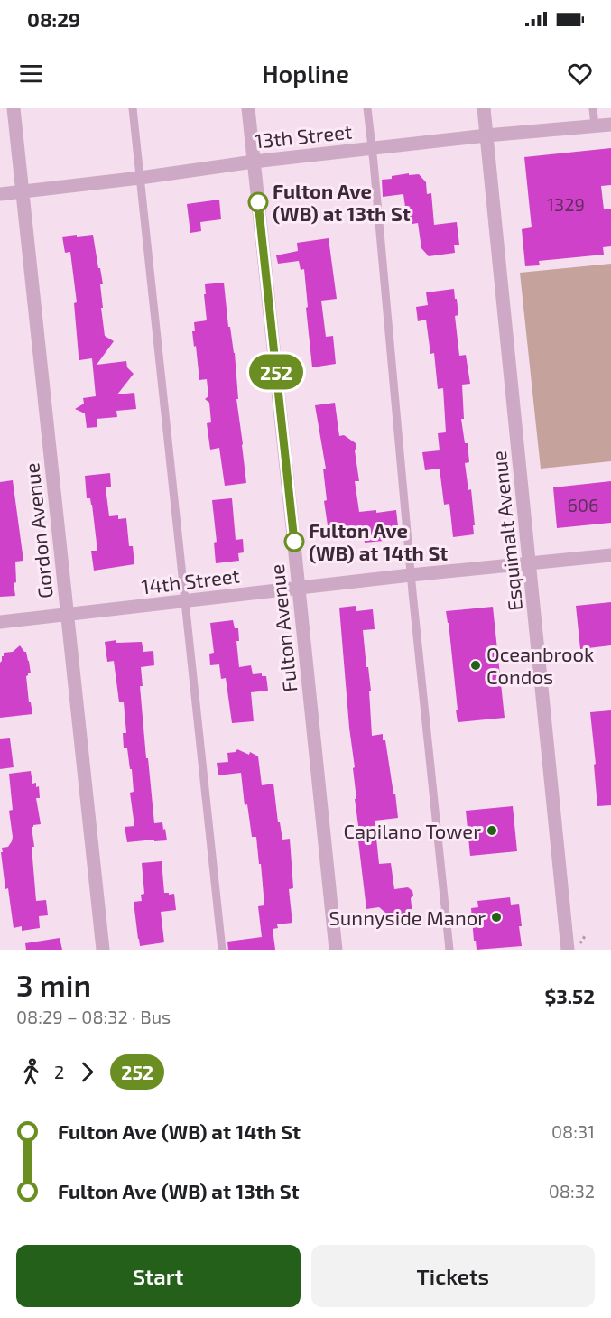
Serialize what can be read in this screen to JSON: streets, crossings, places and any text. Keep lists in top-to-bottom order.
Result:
{
  "streets": {
    "street": [
      "13th Street",
      "Gordon Avenue",
      "Esquimalt Avenue",
      "14th Street",
      "Fulton Avenue"
    ]
  },
  "crossings": [
    ["13th Street", "Gordon Avenue"],
    ["13th Street", "Esquimalt Avenue"],
    ["13th Street", "Fulton Avenue"],
    ["Gordon Avenue", "14th Street"],
    ["Esquimalt Avenue", "14th Street"],
    ["14th Street", "Fulton Avenue"]
  ],
  "places": [
    "Fulton Ave (WB) at 13th St",
    "Fulton Ave (WB) at 14th St",
    "Oceanbrook Condos",
    "Capilano Tower",
    "Sunnyside Manor"
  ],
  "lines": ["bus line 252"],
  "house_numbers": ["1329", "606"],
  "page": {
    "status": "08:29",
    "header": "Hopline",
    "on_map": "252",
    "heading": ["3 min", "08:29 – 08:32 · Bus", "$3.52"],
    "legs": ["2", "252"],
    "list": [
      {
        "name": "Fulton Ave (WB) at 14th St",
        "value": "08:31"
      },
      {
        "name": "Fulton Ave (WB) at 13th St",
        "value": "08:32"
      }
    ],
    "buttons": ["Start", "Tickets"]
  }
}
